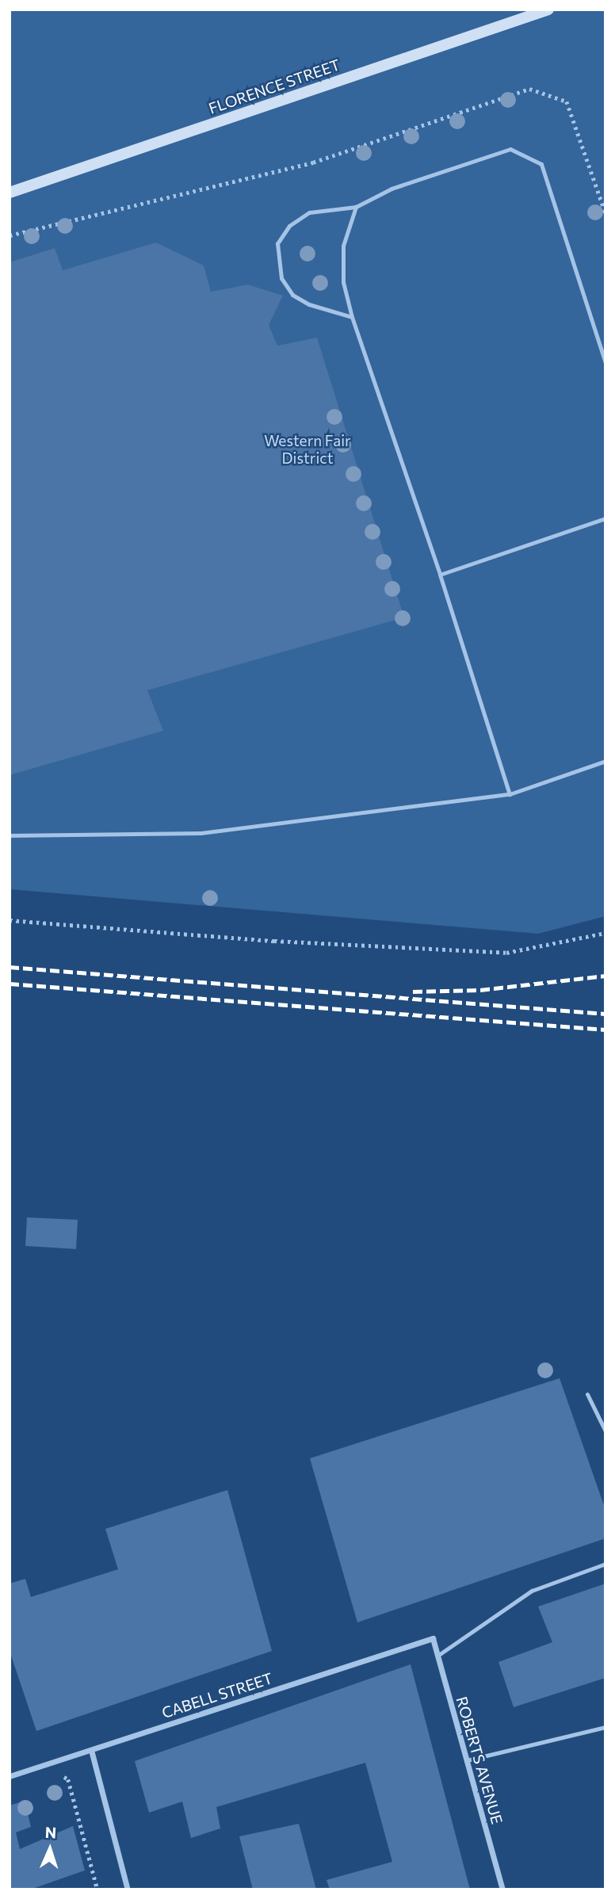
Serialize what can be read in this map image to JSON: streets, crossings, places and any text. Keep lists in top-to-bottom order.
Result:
{
  "streets": {
    "main road": ["FLORENCE STREET"],
    "street": ["CABELL STREET", "ROBERTS AVENUE"]
  },
  "crossings": [
    ["CABELL STREET", "ROBERTS AVENUE"]
  ],
  "parks": ["Western Fair District"],
  "north": "top"
}
